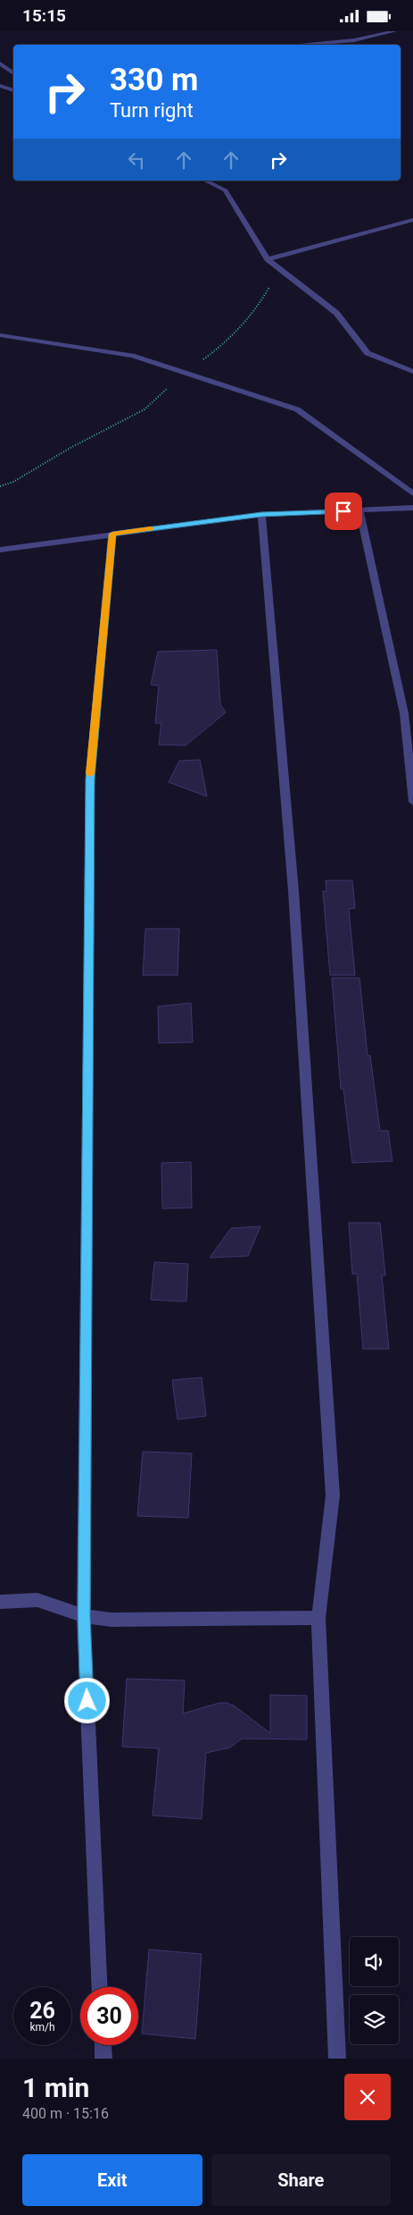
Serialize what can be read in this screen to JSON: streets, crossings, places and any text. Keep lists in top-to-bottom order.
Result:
{
  "page": {
    "status": "15:15",
    "turn": ["330 m", "Turn right"],
    "speed": "26 km/h",
    "limit": "30",
    "heading": ["1 min", "400 m · 15:16"],
    "buttons": ["Exit", "Share"]
  }
}
